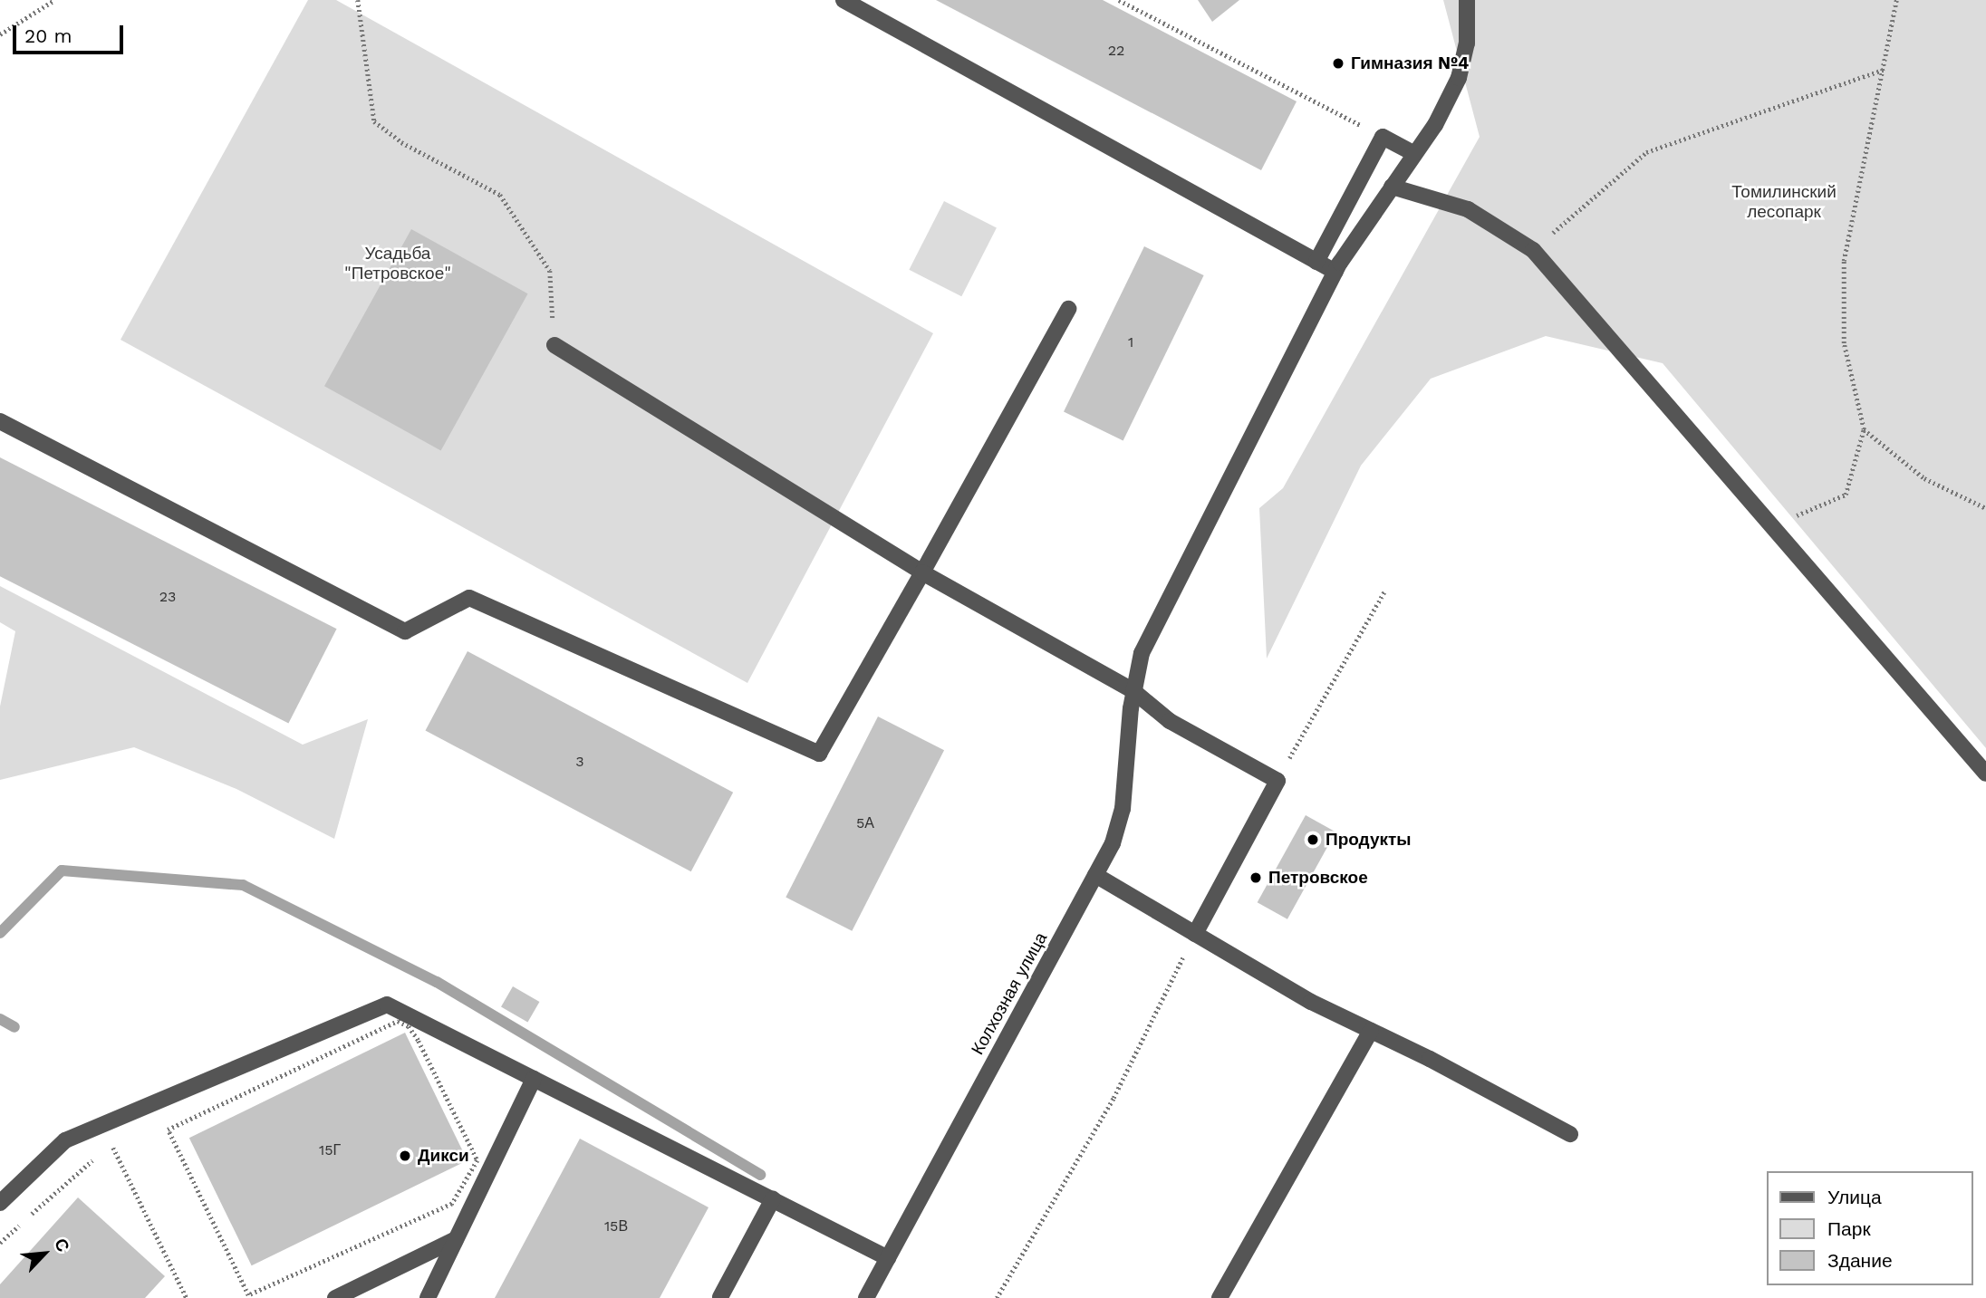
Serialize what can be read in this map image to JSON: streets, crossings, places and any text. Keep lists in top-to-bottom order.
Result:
{
  "streets": {
    "street": ["Колхозная улица"]
  },
  "parks": ["Томилинский лесопарк", "Усадьба \"Петровское\""],
  "places": [
    "Гимназия №4",
    "Продукты",
    "Петровское",
    "Дикси"
  ],
  "house_numbers": [
    "22",
    "1",
    "23",
    "3",
    "5А",
    "15Г",
    "15В"
  ],
  "legend": ["Улица", "Парк", "Здание"],
  "scale_bar": "20 m",
  "north": "top right"
}
